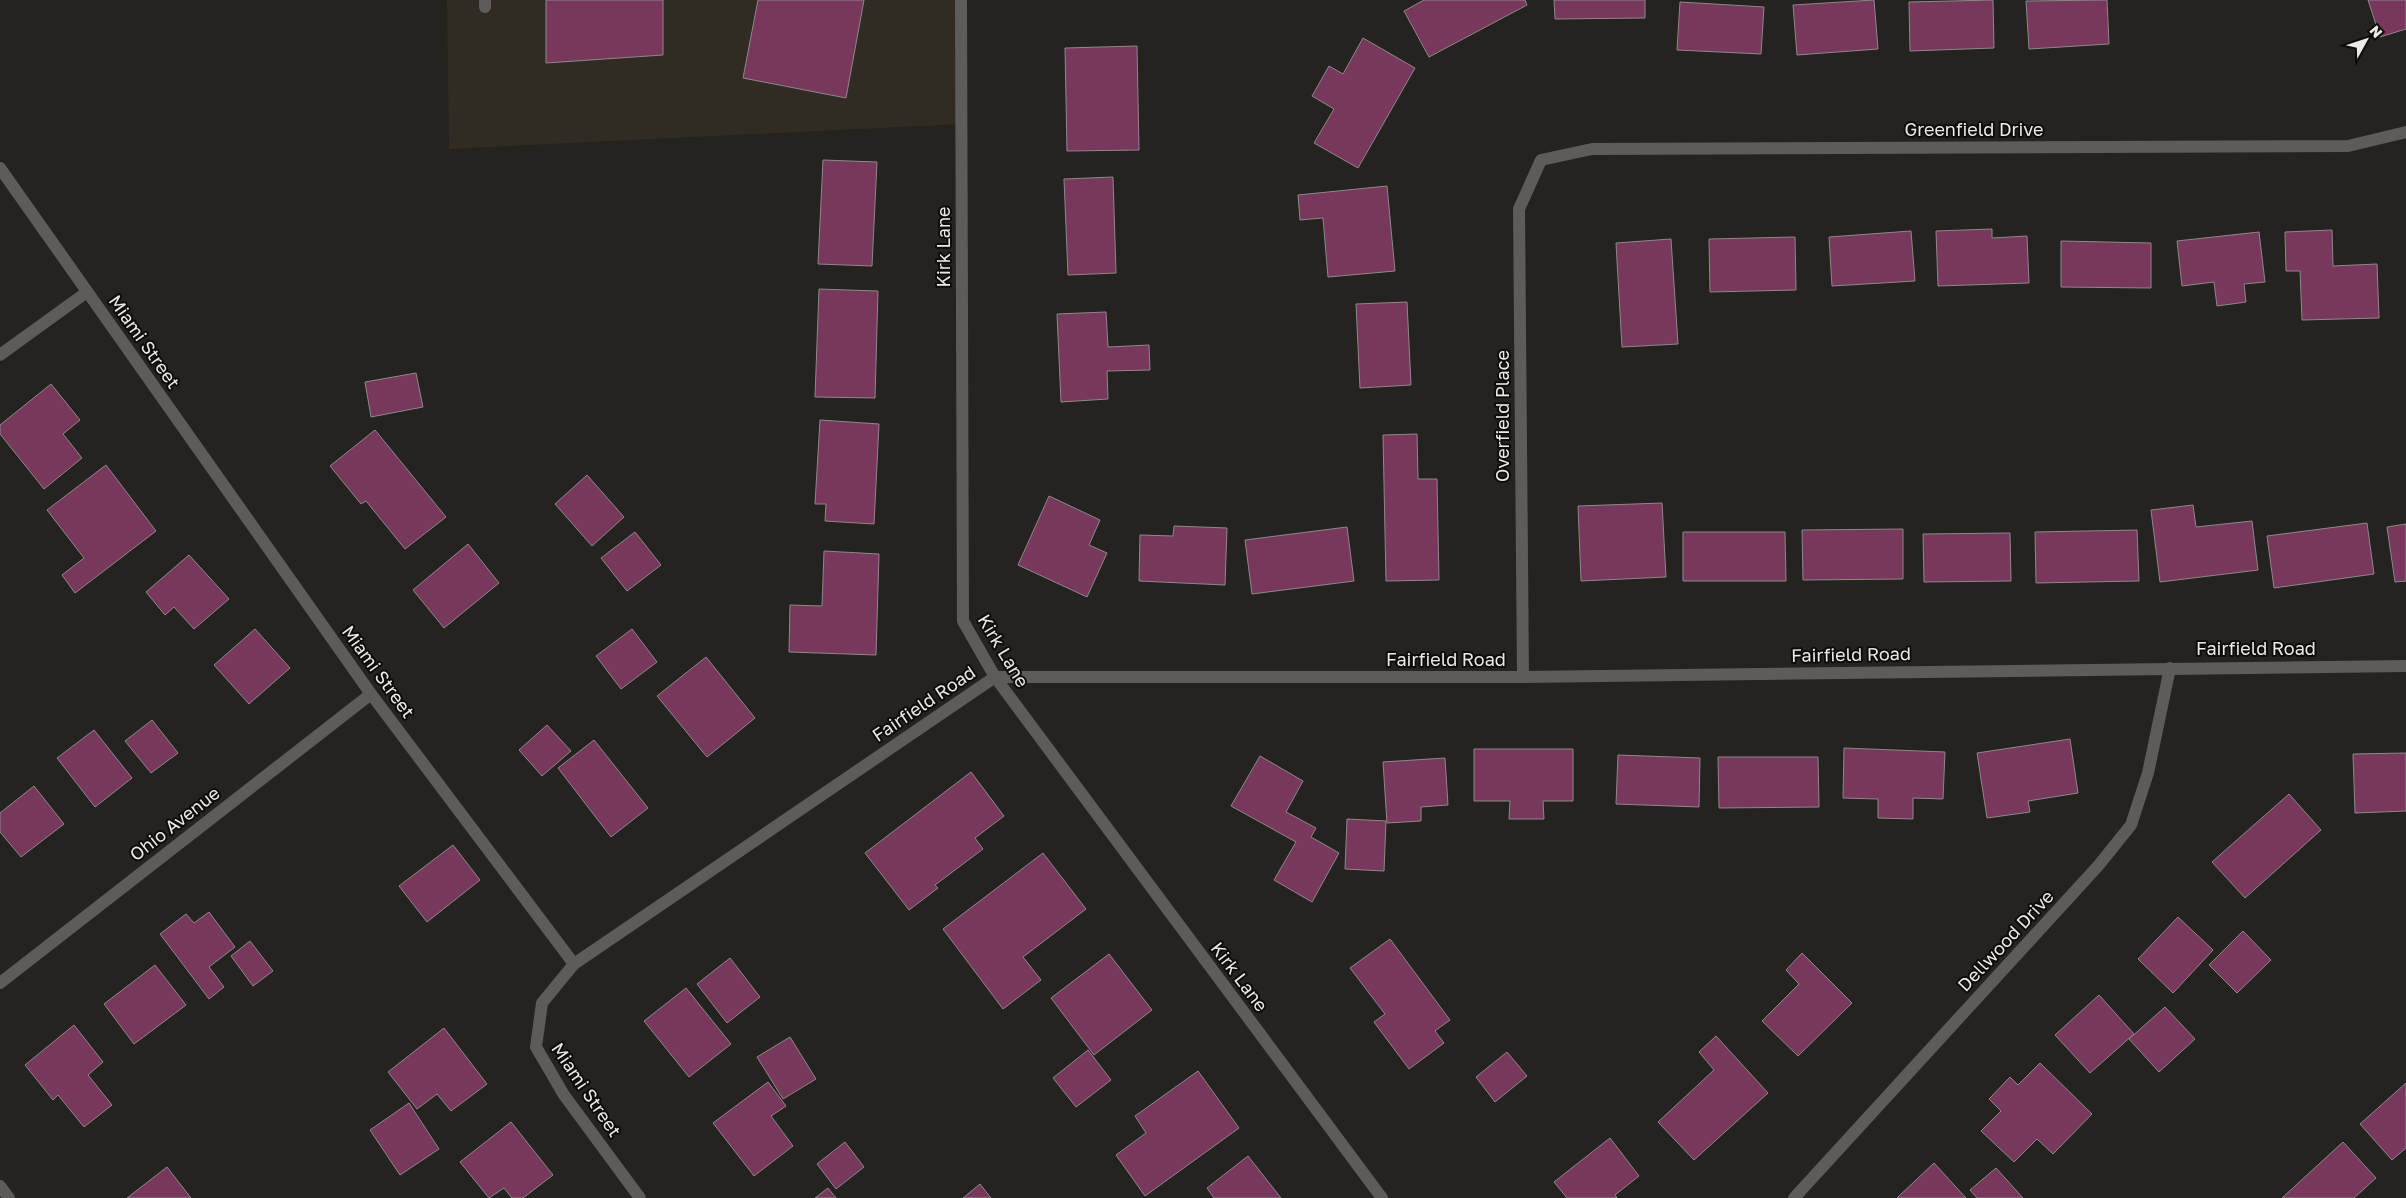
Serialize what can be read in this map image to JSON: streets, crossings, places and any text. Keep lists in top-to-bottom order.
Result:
{
  "streets": {
    "street": [
      "Greenfield Drive",
      "Kirk Lane",
      "Miami Street",
      "Overfield Place",
      "Fairfield Road",
      "Ohio Avenue",
      "Dellwood Drive"
    ]
  },
  "crossings": [
    ["Greenfield Drive", "Overfield Place"],
    ["Kirk Lane", "Fairfield Road"],
    ["Miami Street", "Fairfield Road"],
    ["Miami Street", "Ohio Avenue"],
    ["Overfield Place", "Fairfield Road"],
    ["Fairfield Road", "Dellwood Drive"]
  ],
  "north": "top right"
}
